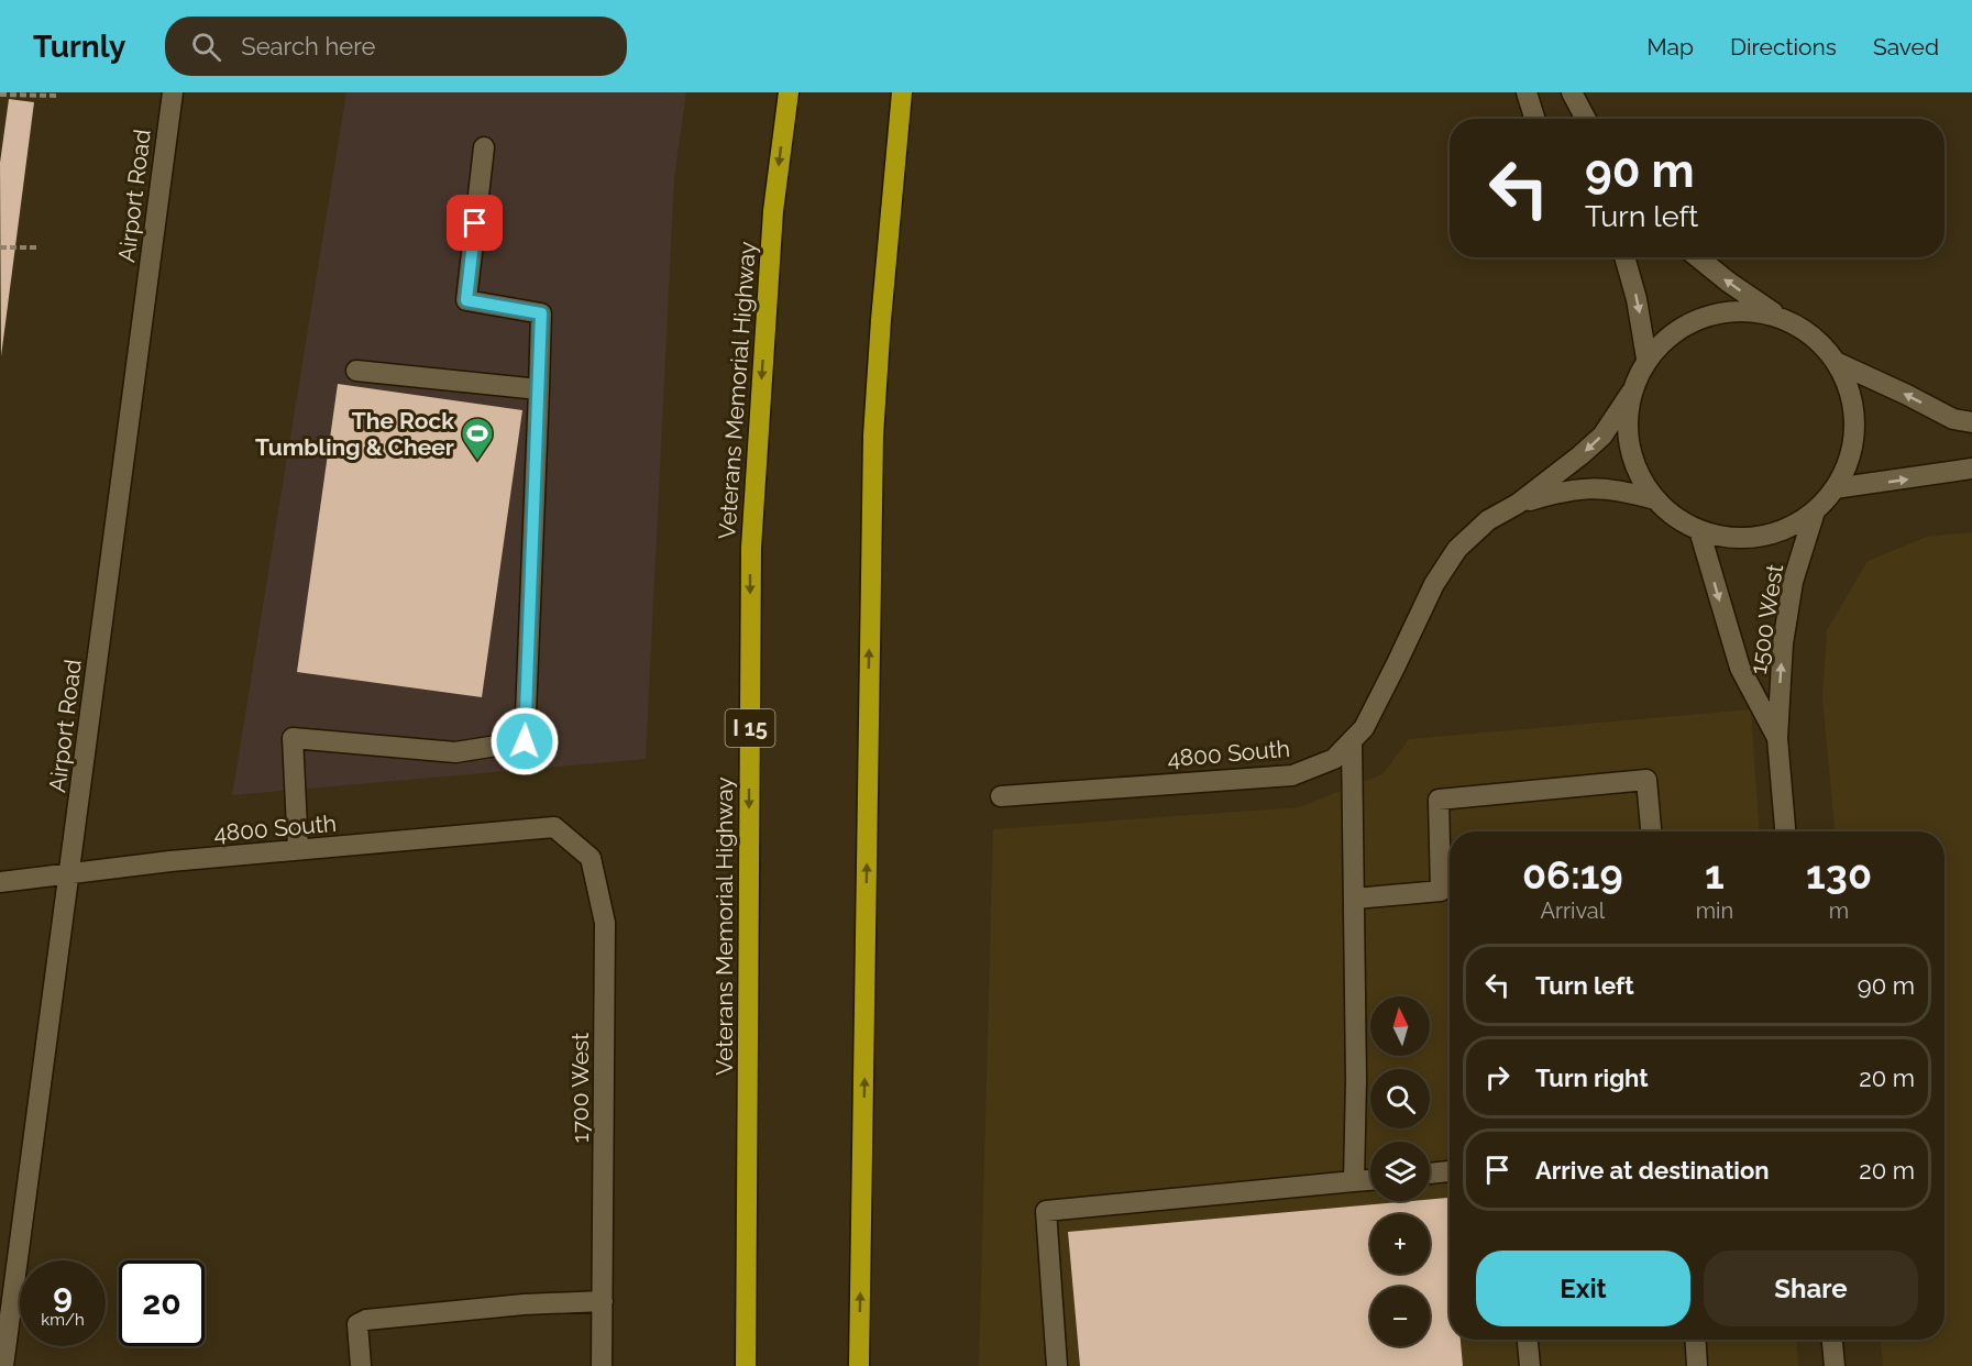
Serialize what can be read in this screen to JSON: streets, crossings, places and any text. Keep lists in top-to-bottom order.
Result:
{
  "streets": {
    "highway": ["Veterans Memorial Highway", "I 15"],
    "street": [
      "Airport Road",
      "1500 West",
      "4800 South",
      "1700 West"
    ]
  },
  "crossings": [
    ["Airport Road", "4800 South"],
    ["1500 West", "4800 South"],
    ["4800 South", "1700 West"]
  ],
  "places": {
    "sports": ["The Rock Tumbling & Cheer"]
  },
  "north": "top",
  "page": {
    "header": "Turnly",
    "search": "Search here",
    "nav": ["Map", "Directions", "Saved"],
    "turn": ["90 m", "Turn left"],
    "eta": [
      "06:19",
      "Arrival",
      "1",
      "min",
      "130",
      "m"
    ],
    "list": [
      {
        "name": "Turn left",
        "value": "90 m"
      },
      {
        "name": "Turn right",
        "value": "20 m"
      },
      {
        "name": "Arrive at destination",
        "value": "20 m"
      }
    ],
    "map_buttons": ["+", "−"],
    "buttons": ["Exit", "Share"],
    "speed": "9 km/h",
    "limit": "20"
  }
}
